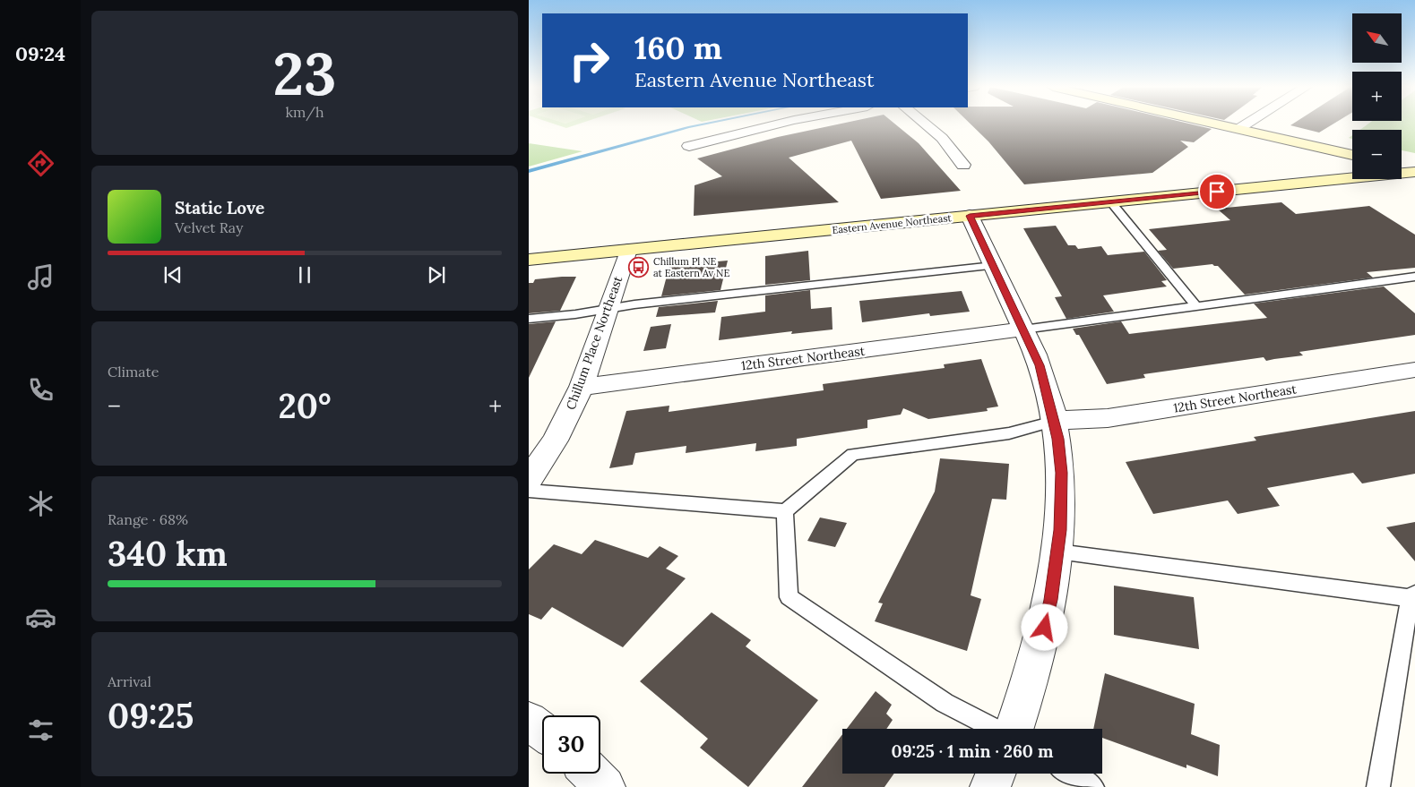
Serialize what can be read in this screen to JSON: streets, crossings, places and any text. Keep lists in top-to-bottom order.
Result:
{
  "streets": {
    "street": ["Eastern Avenue Northeast", "Chillum Place Northeast", "12th Street Northeast"]
  },
  "crossings": [
    ["Eastern Avenue Northeast", "Chillum Place Northeast"],
    ["Chillum Place Northeast", "12th Street Northeast"]
  ],
  "places": {
    "bus stop": ["Chillum Pl NE at Eastern Av NE"]
  },
  "north": "top left",
  "page": {
    "tabs": "09:24",
    "tile": [
      ["23", "km/h"],
      "Climate",
      ["Range · 68%", "340 km"],
      ["Arrival", "09:25"]
    ],
    "map_buttons": ["+", "−"],
    "turn": ["160 m", "Eastern Avenue Northeast"],
    "song": ["Static Love", "Velvet Ray"],
    "heat": ["−", "20°", "+"],
    "limit": "30",
    "trip": "09:25 · 1 min · 260 m"
  }
}
